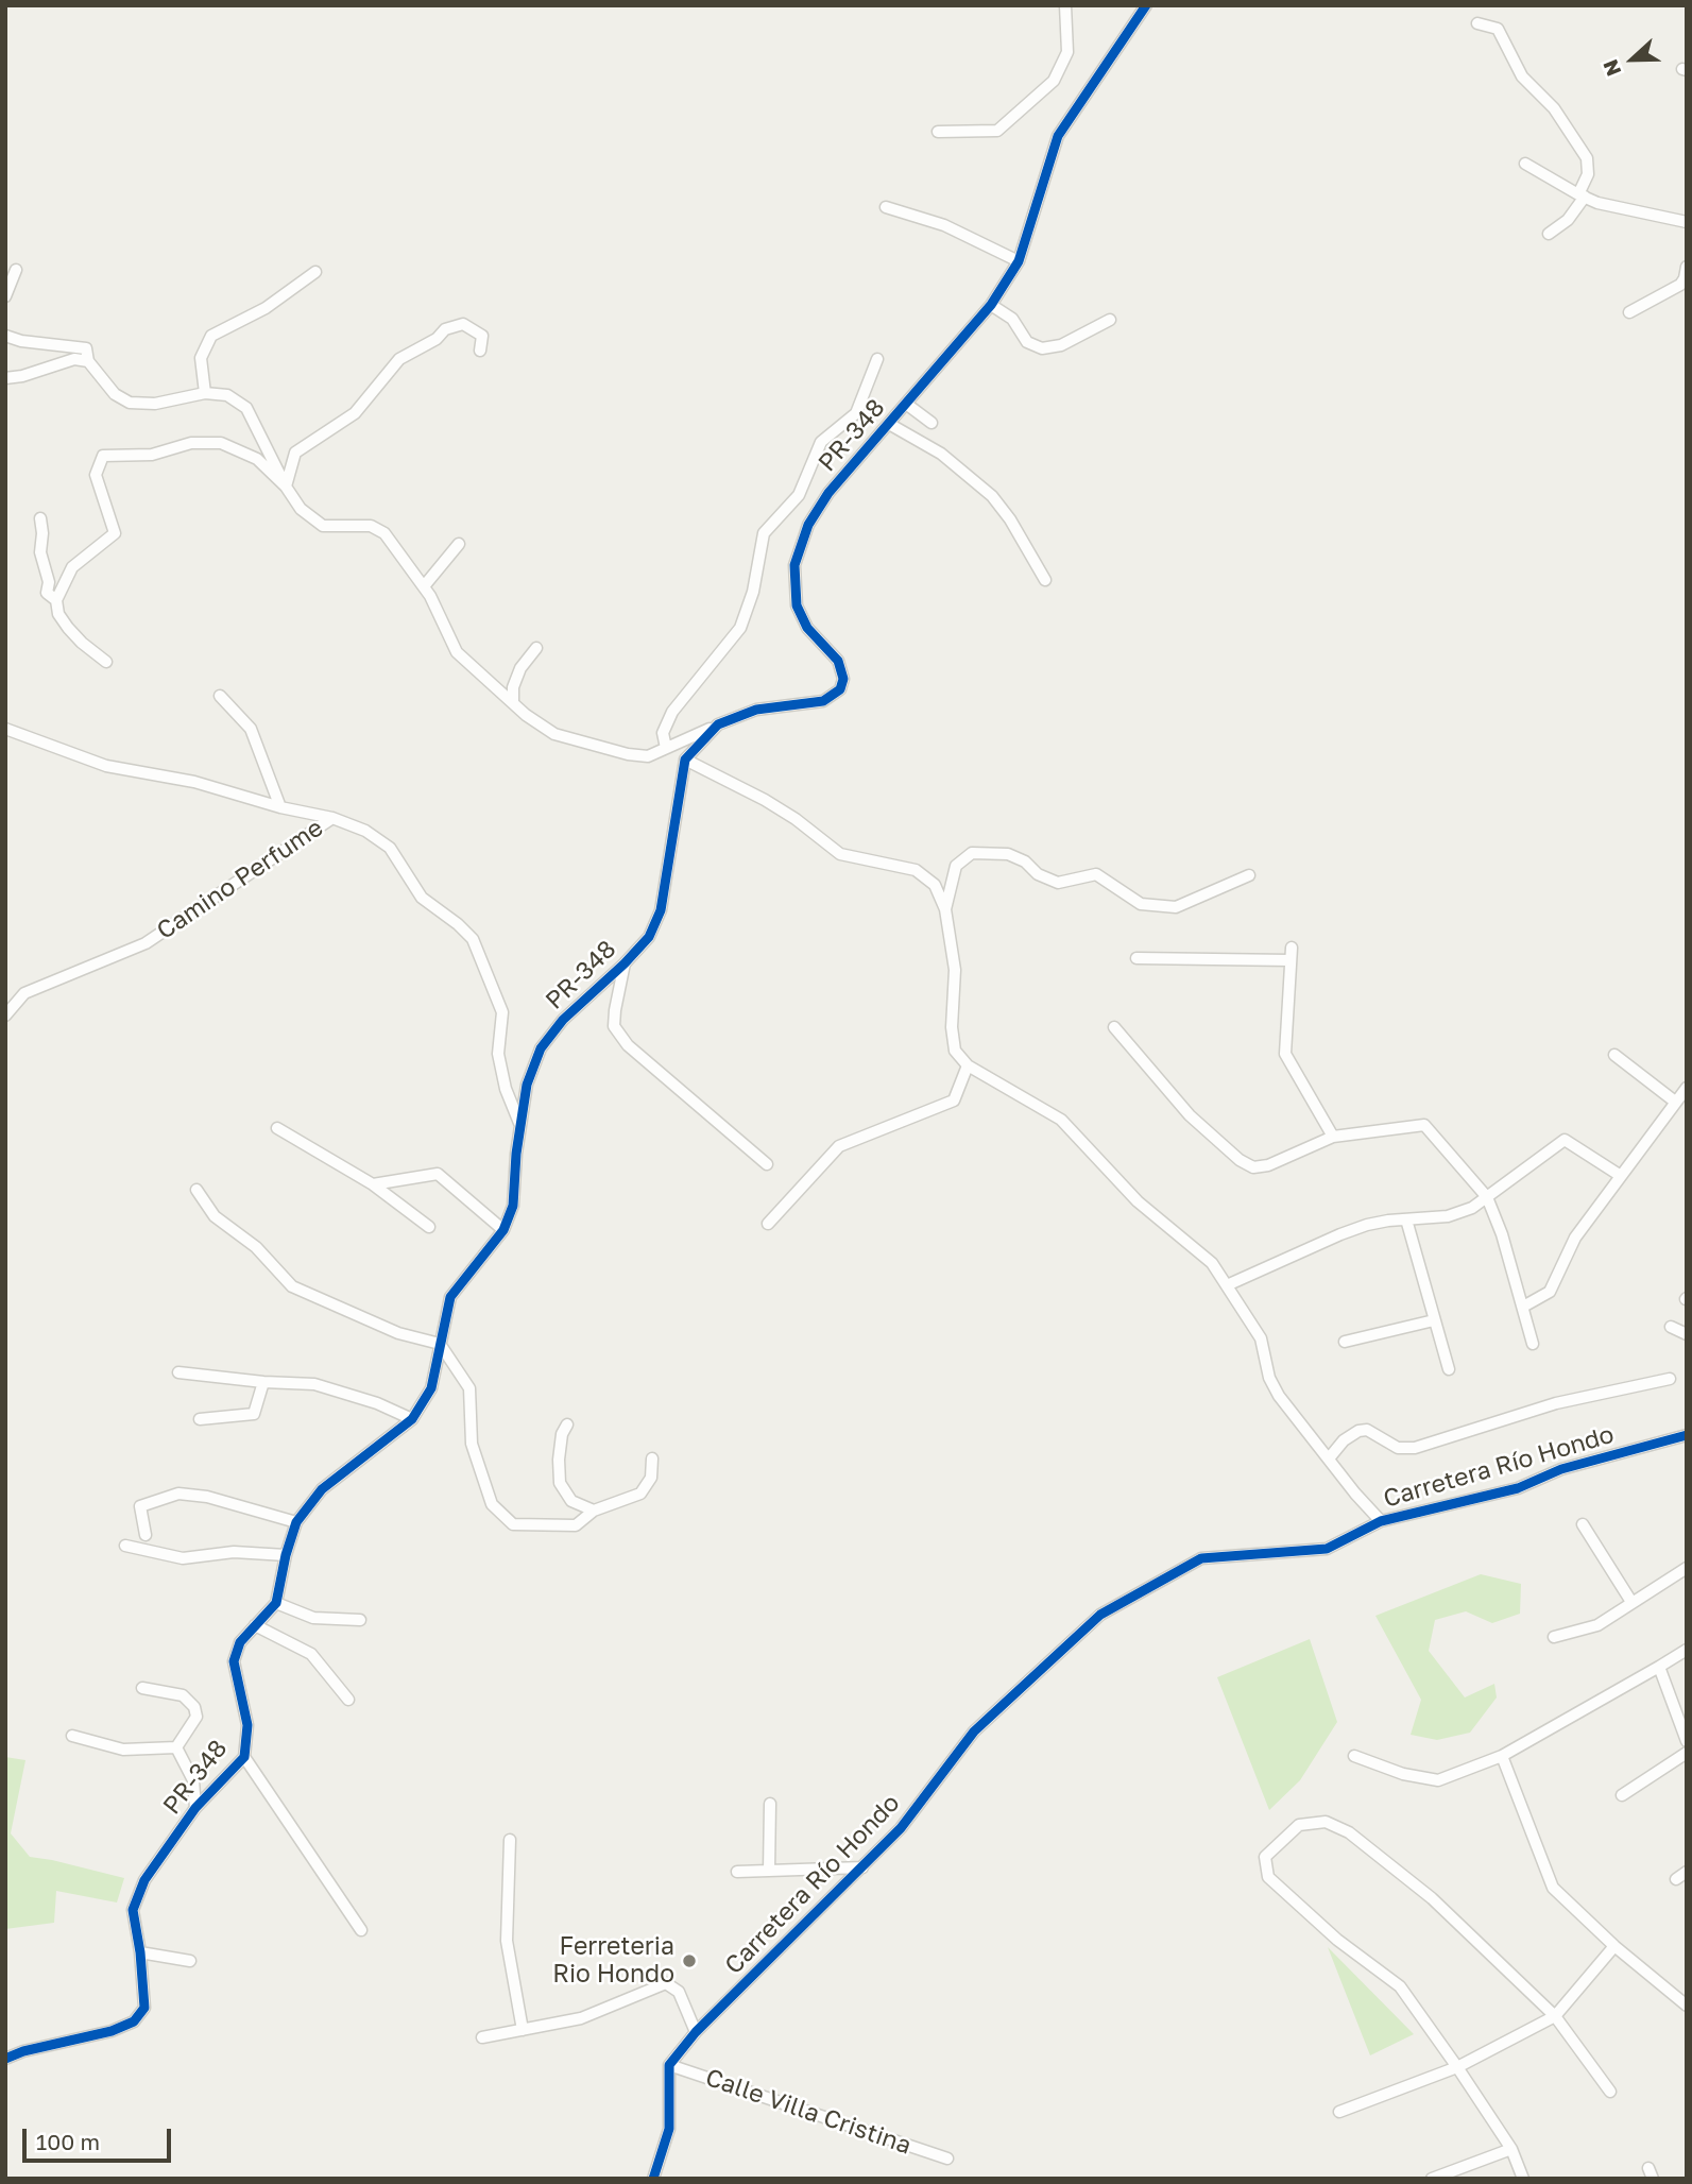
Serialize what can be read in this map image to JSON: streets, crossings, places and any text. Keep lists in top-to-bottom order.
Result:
{
  "streets": {
    "street": [
      "PR-348",
      "Camino Perfume",
      "Carretera Río Hondo",
      "Calle Villa Cristina"
    ]
  },
  "crossings": [
    ["PR-348", "Camino Perfume"],
    ["Carretera Río Hondo", "Calle Villa Cristina"]
  ],
  "places": ["Ferreteria Rio Hondo"],
  "scale_bar": "100 m",
  "north": "left"
}
